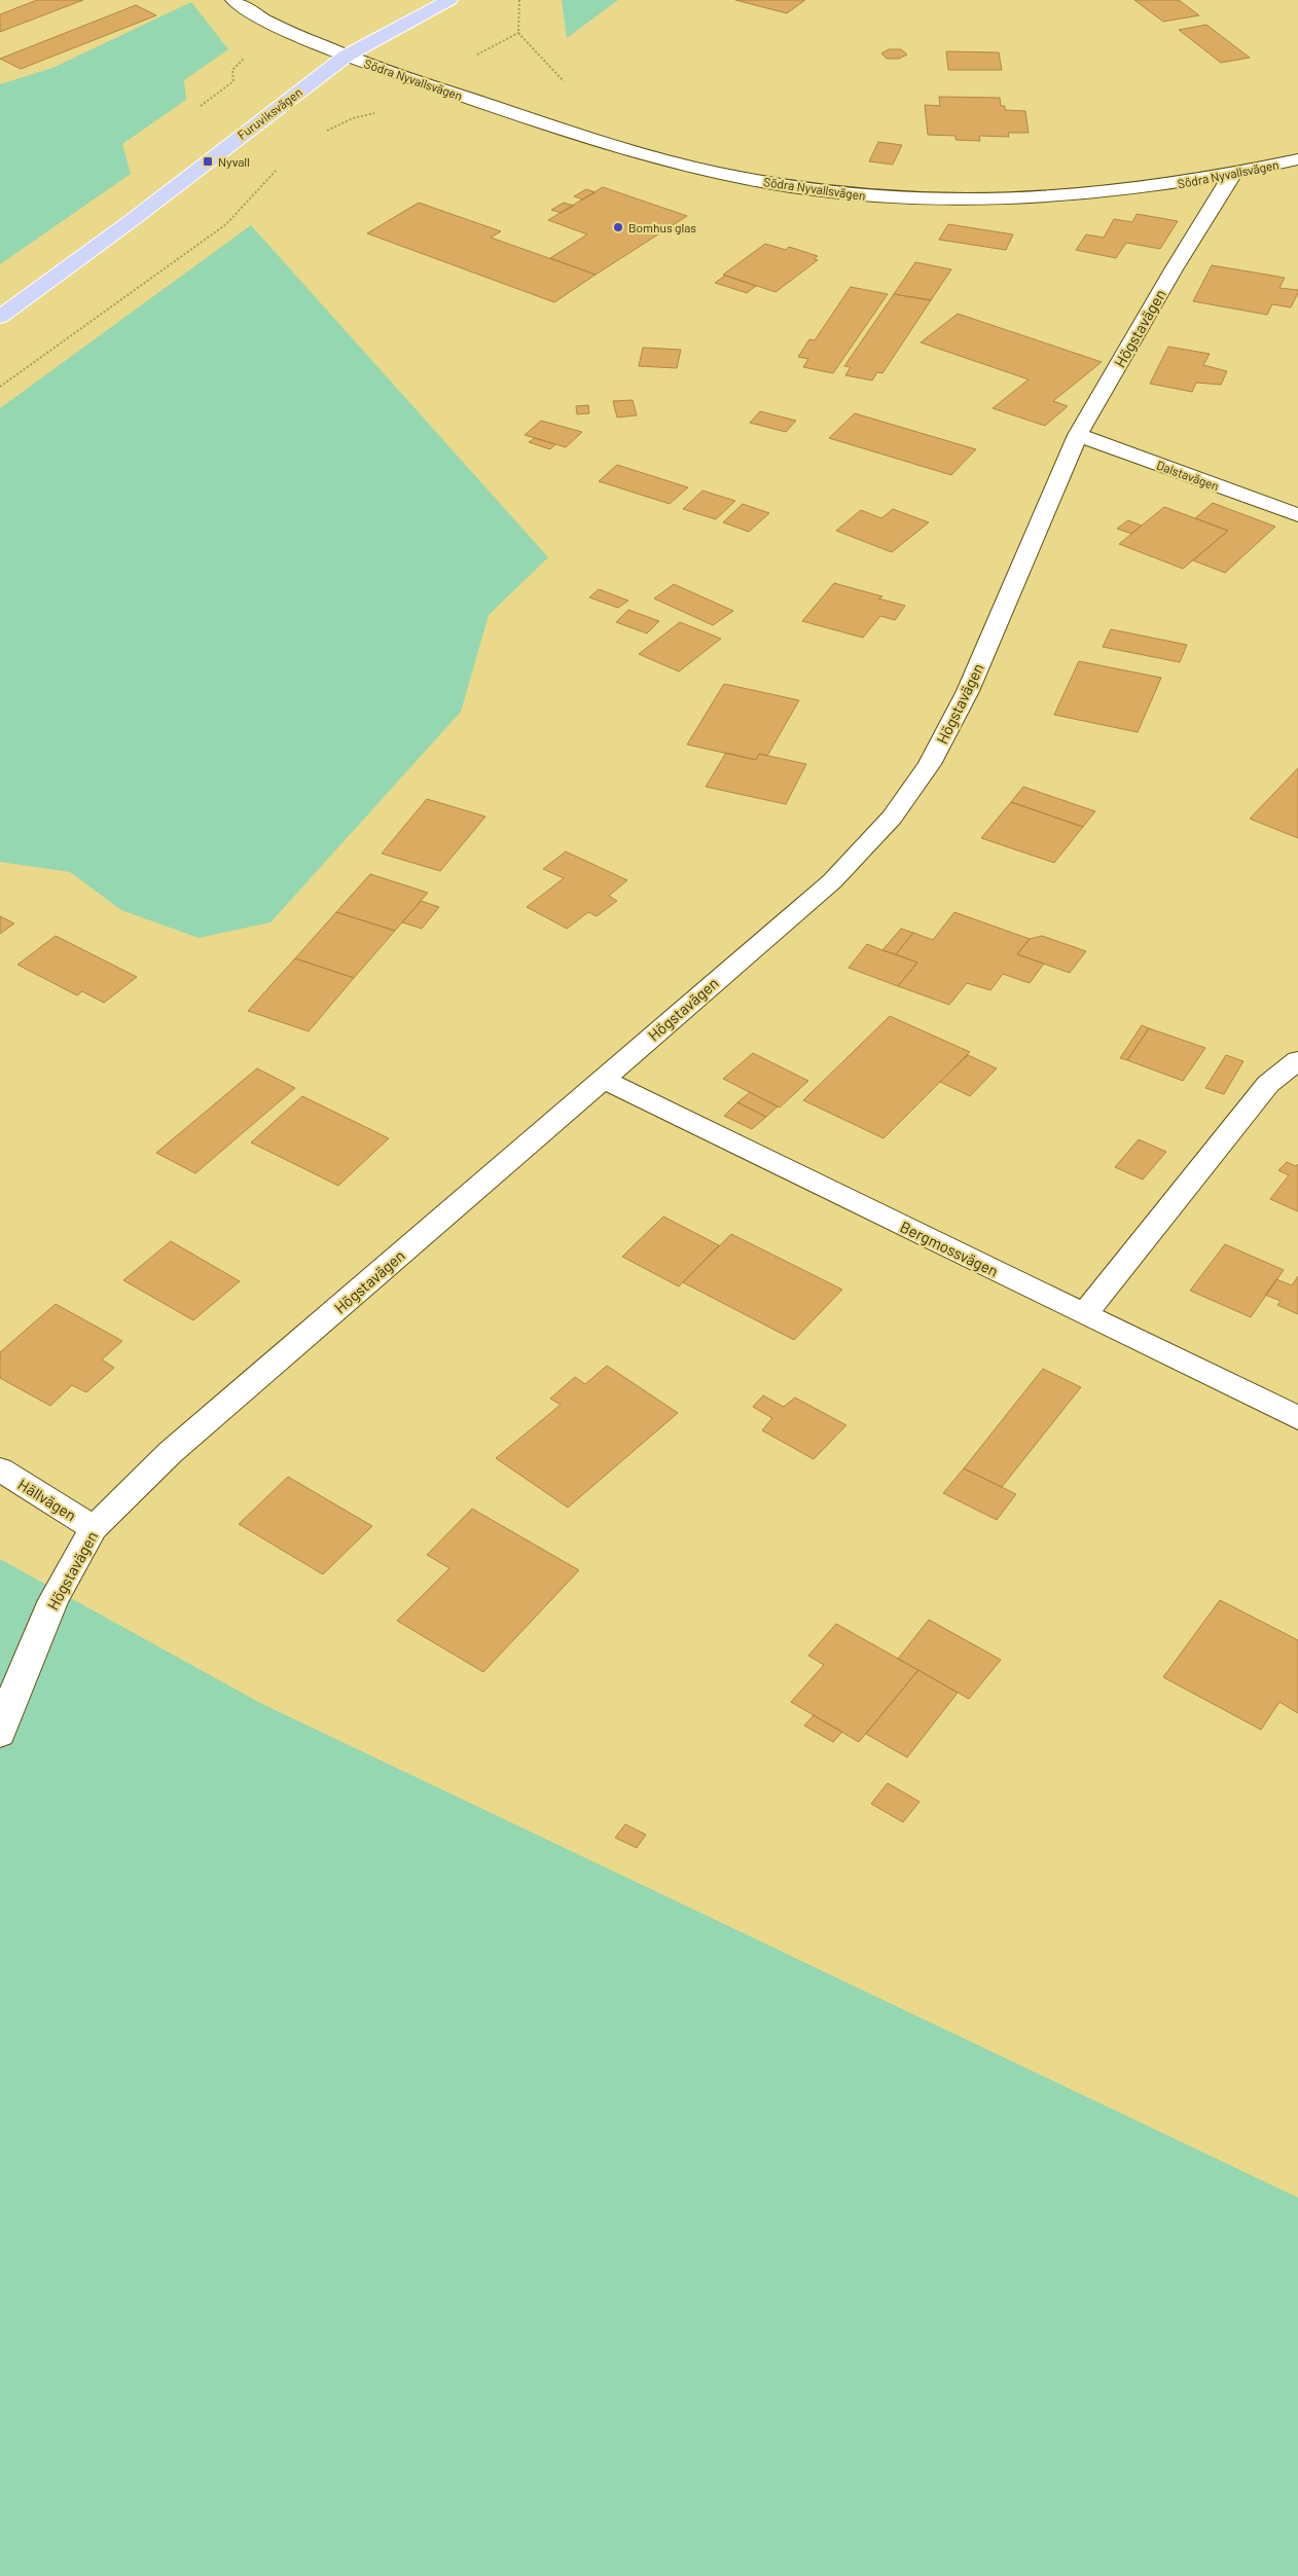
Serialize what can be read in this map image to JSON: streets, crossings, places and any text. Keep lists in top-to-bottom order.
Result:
{
  "streets": {
    "main road": ["Furuviksvägen"],
    "street": [
      "Södra Nyvallsvägen",
      "Högstavägen",
      "Dalstavägen",
      "Bergmossvägen",
      "Hällvägen"
    ]
  },
  "crossings": [
    ["Södra Nyvallsvägen", "Furuviksvägen"],
    ["Södra Nyvallsvägen", "Högstavägen"],
    ["Högstavägen", "Dalstavägen"],
    ["Högstavägen", "Bergmossvägen"],
    ["Högstavägen", "Hällvägen"]
  ],
  "places": {
    "transit": ["Nyvall"],
    "other": ["Bomhus glas"]
  }
}
